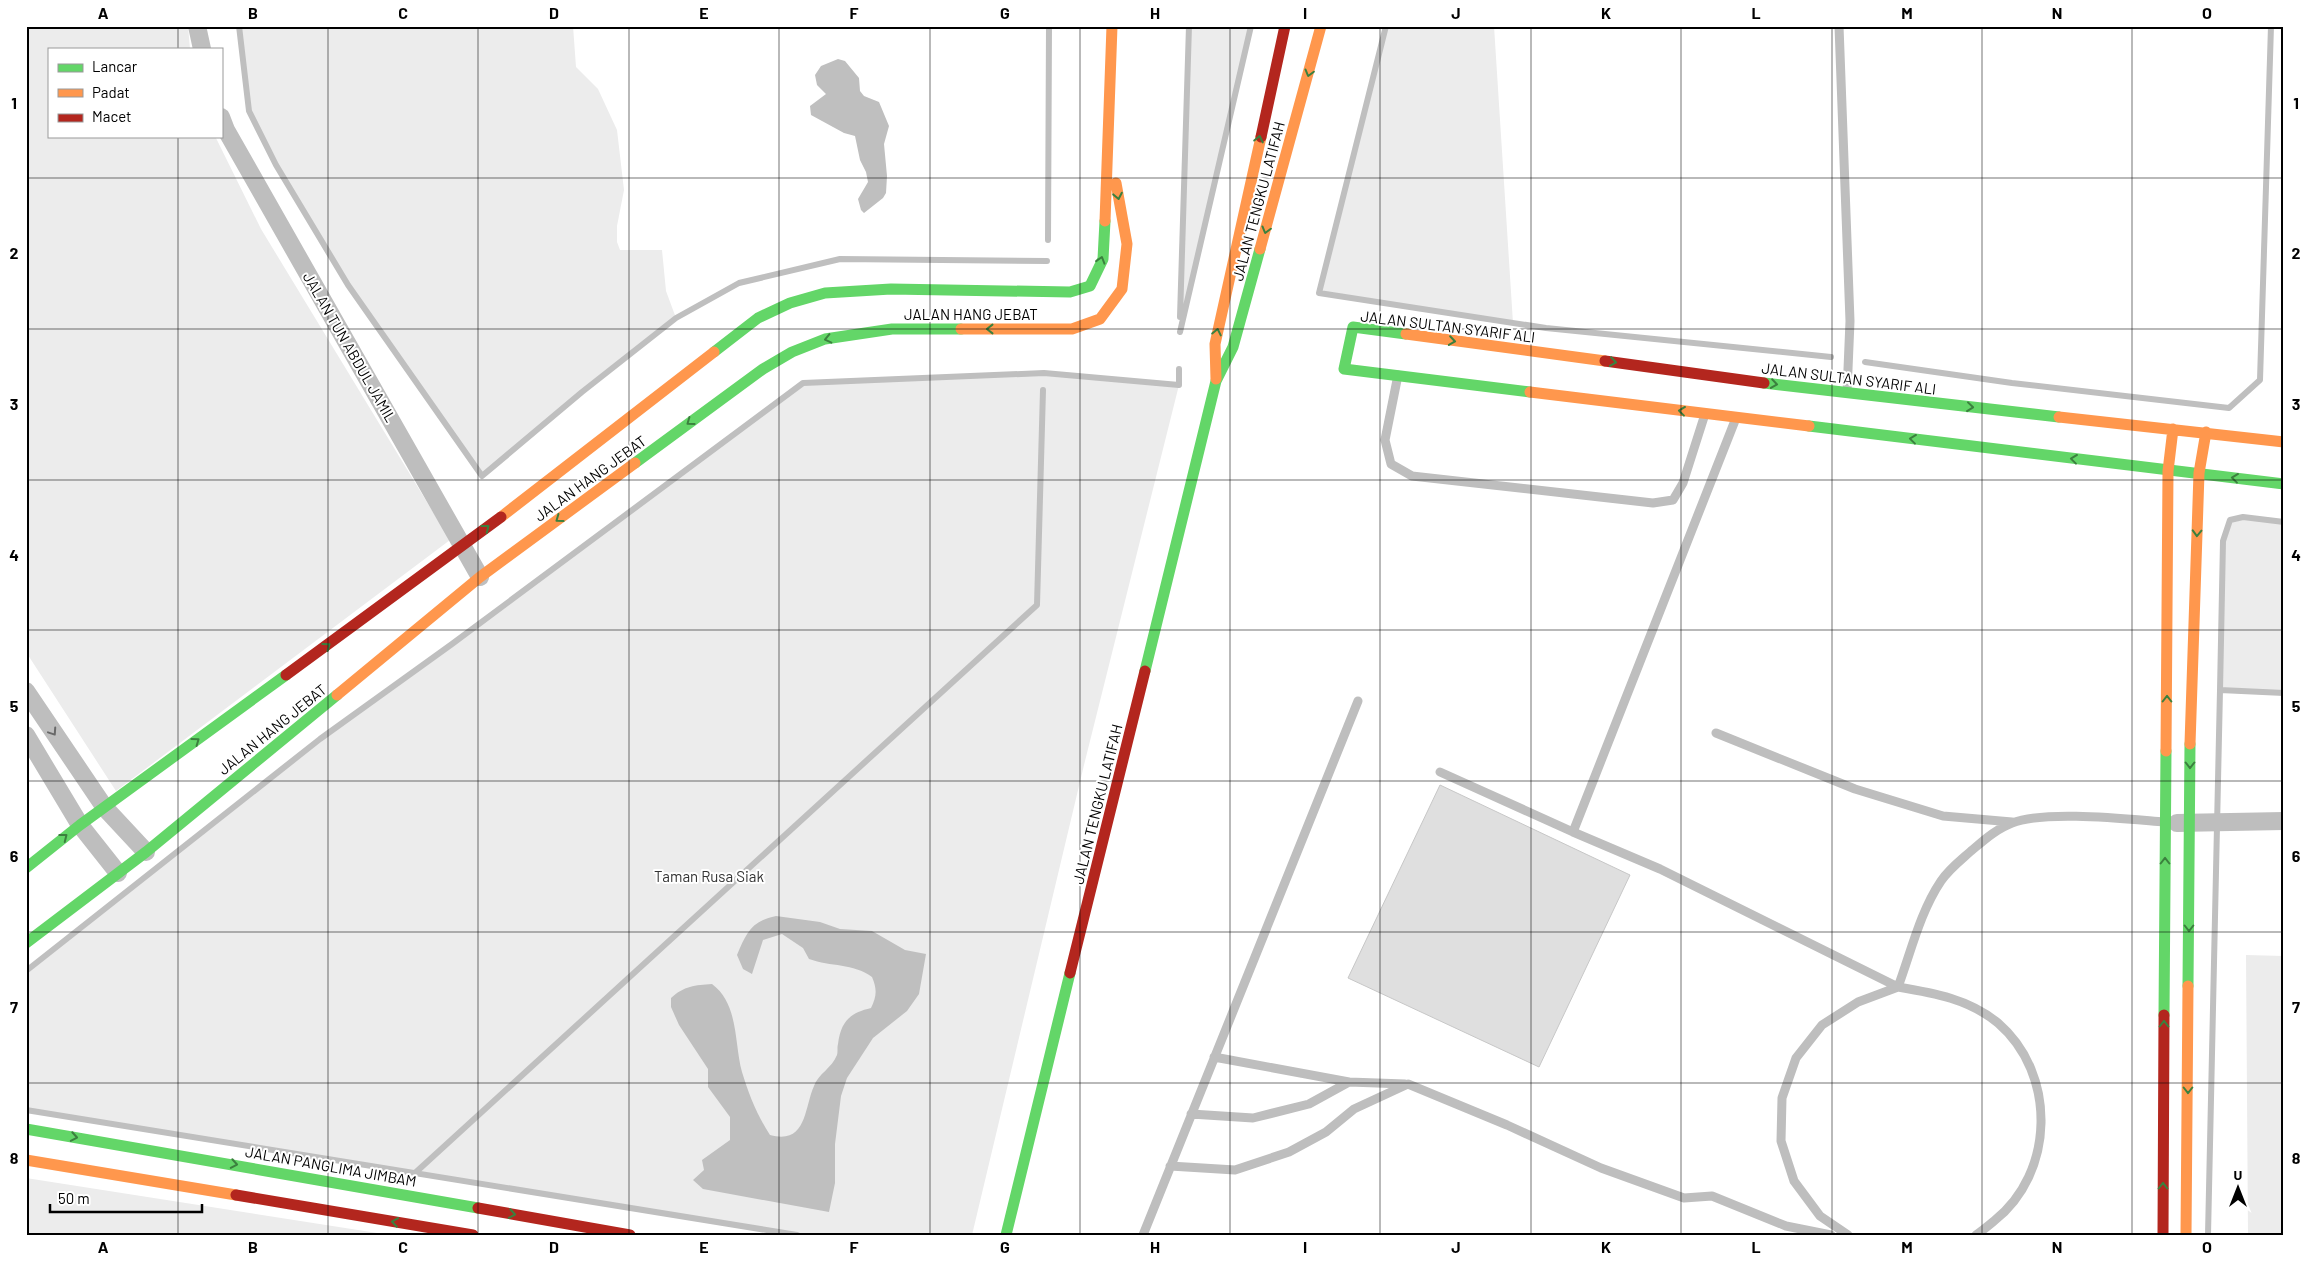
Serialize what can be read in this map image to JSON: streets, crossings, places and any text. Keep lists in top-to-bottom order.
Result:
{
  "streets": {
    "street": [
      "JALAN TENGKU LATIFAH",
      "JALAN HANG JEBAT",
      "JALAN SULTAN SYARIF ALI",
      "JALAN TUN ABDUL JAMIL",
      "JALAN PANGLIMA JIMBAM"
    ]
  },
  "crossings": [
    ["JALAN HANG JEBAT", "JALAN TUN ABDUL JAMIL"]
  ],
  "parks": ["Taman Rusa Siak"],
  "legend": ["Lancar", "Padat", "Macet"],
  "scale_bar": "50 m",
  "north": "top",
  "grid": {
    "columns": [
      "A",
      "B",
      "C",
      "D",
      "E",
      "F",
      "G",
      "H",
      "I",
      "J",
      "K",
      "L",
      "M",
      "N",
      "O"
    ],
    "rows": [
      "1",
      "2",
      "3",
      "4",
      "5",
      "6",
      "7",
      "8"
    ]
  }
}
